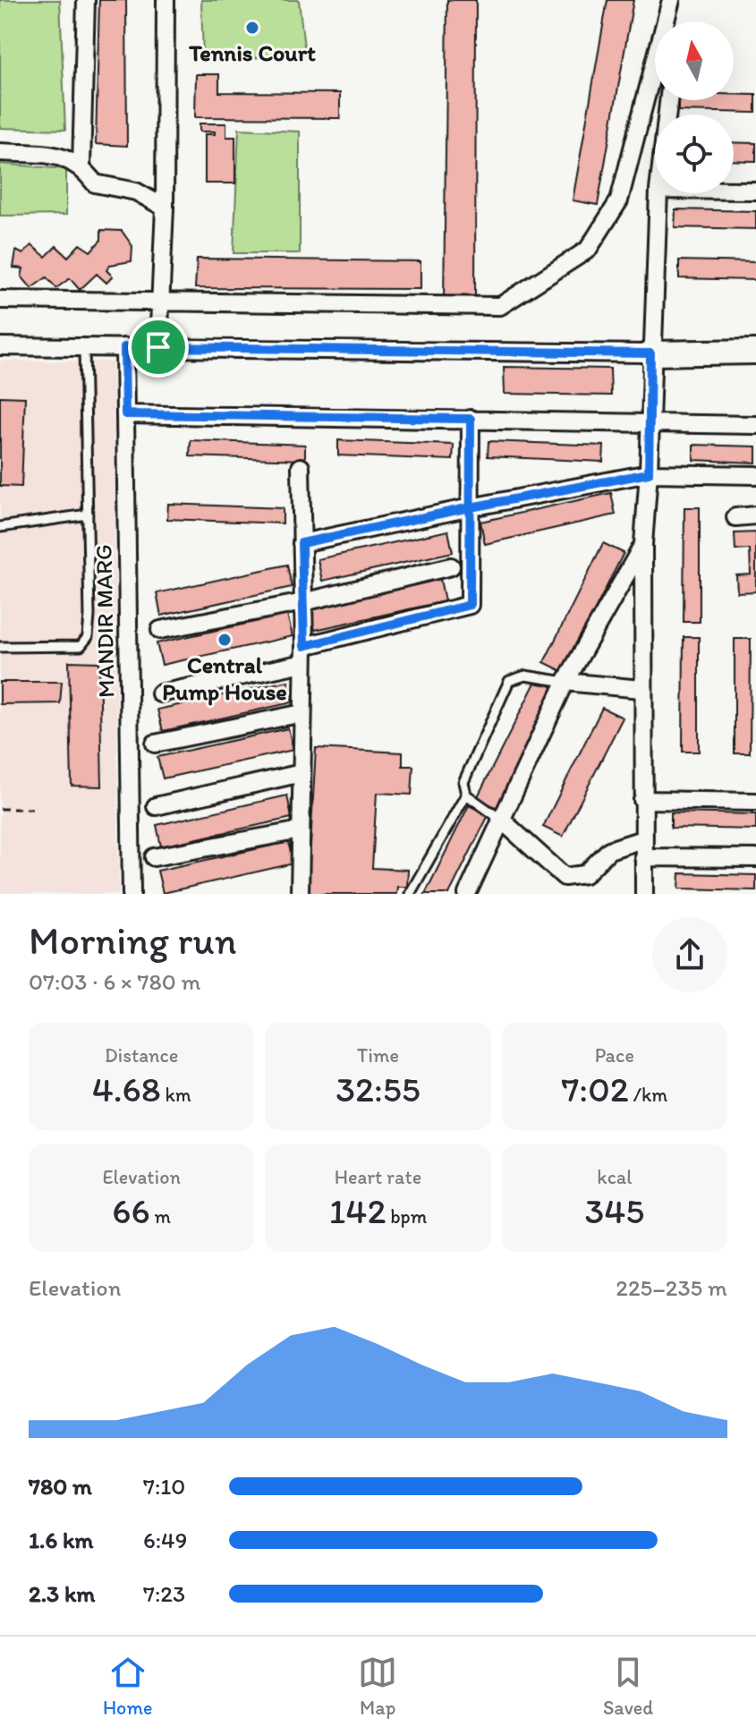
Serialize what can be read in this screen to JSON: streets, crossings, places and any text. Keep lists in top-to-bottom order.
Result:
{
  "streets": {
    "street": ["MANDIR MARG"]
  },
  "places": ["Tennis Court", "Central Pump House"],
  "north": "top",
  "page": {
    "heading": ["Morning run", "07:03 · 6 × 780 m"],
    "stats": [
      ["Distance", "4.68 km"],
      ["Time", "32:55"],
      ["Pace", "7:02 /km"],
      ["Elevation", "66 m"],
      ["Heart rate", "142 bpm"],
      ["kcal", "345"]
    ],
    "chart": ["Elevation", "225–235 m"],
    "list": [
      {
        "name": "780 m",
        "note": "7:10"
      },
      {
        "name": "1.6 km",
        "note": "6:49"
      },
      {
        "name": "2.3 km",
        "note": "7:23"
      }
    ],
    "tabs": ["Home", "Map", "Saved"]
  }
}
